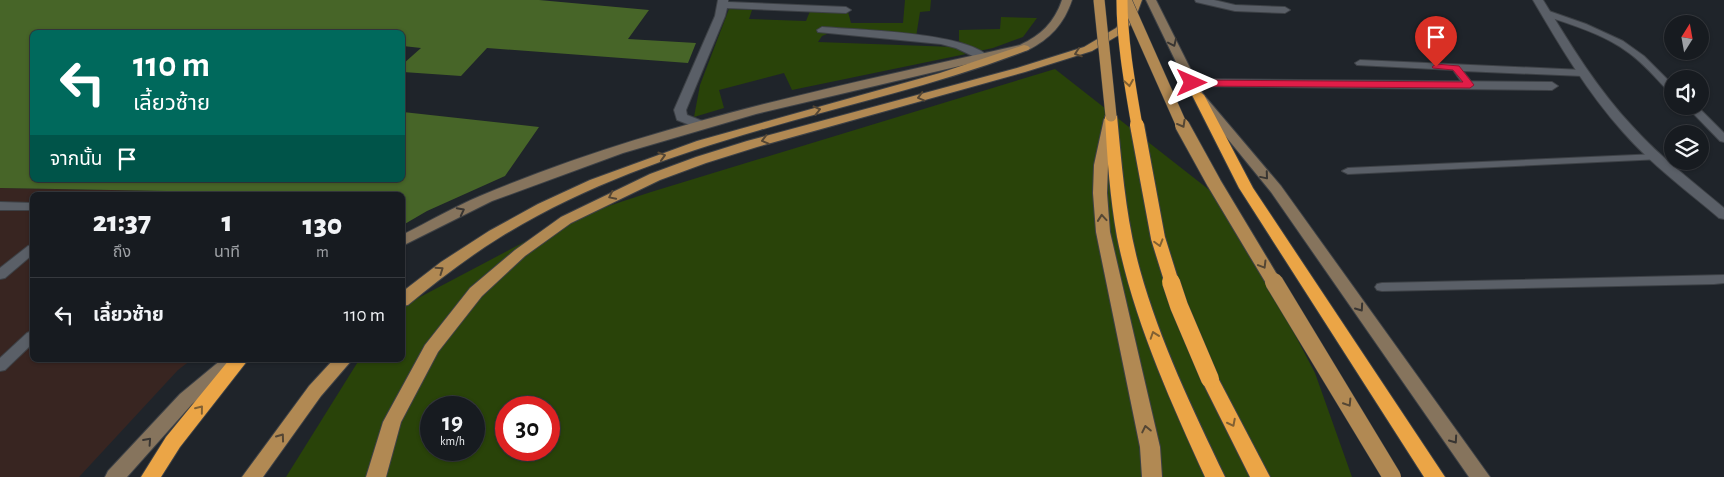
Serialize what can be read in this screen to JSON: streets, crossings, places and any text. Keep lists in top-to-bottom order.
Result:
{
  "north": "top",
  "page": {
    "turn": ["110 m", "เลี้ยวซ้าย"],
    "then": "จากนั้น",
    "eta": [
      "21:37",
      "ถึง",
      "1",
      "นาที",
      "130",
      "m"
    ],
    "list": [
      {
        "name": "เลี้ยวซ้าย",
        "value": "110 m"
      }
    ],
    "speed": "19 km/h",
    "limit": "30"
  }
}
